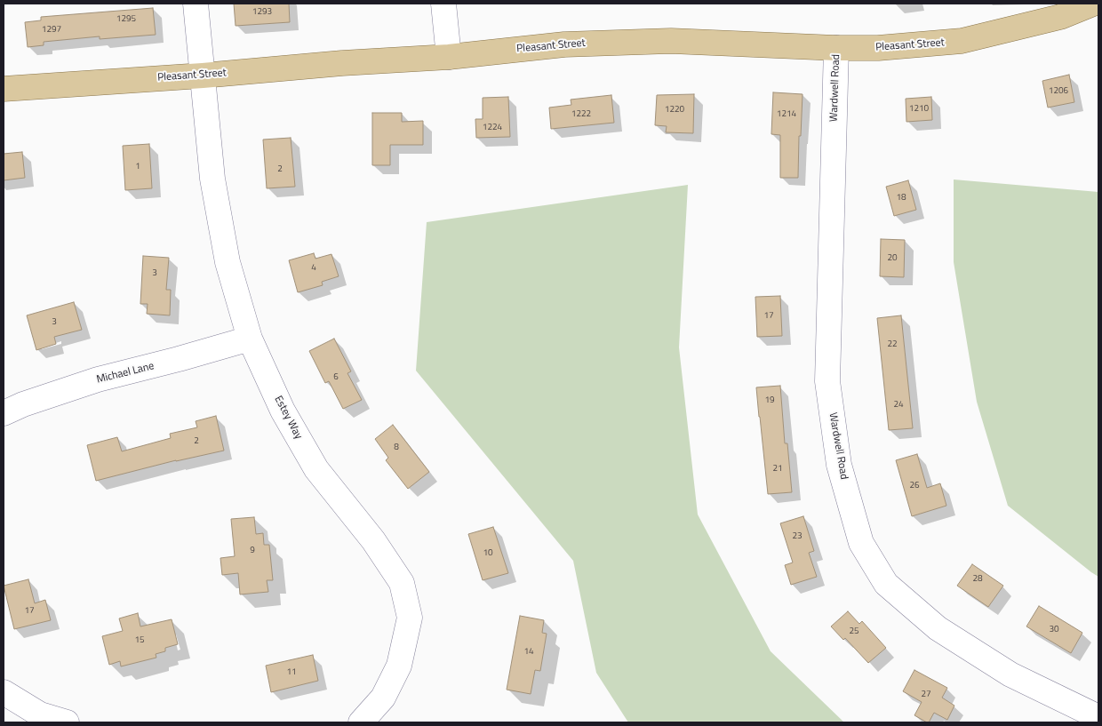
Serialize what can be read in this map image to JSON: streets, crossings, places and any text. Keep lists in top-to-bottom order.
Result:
{
  "streets": {
    "main road": ["Pleasant Street"],
    "street": ["Wardwell Road", "Michael Lane", "Estey Way"]
  },
  "crossings": [
    ["Pleasant Street", "Wardwell Road"],
    ["Pleasant Street", "Estey Way"],
    ["Michael Lane", "Estey Way"]
  ],
  "house_numbers": [
    "1293",
    "1295",
    "1297",
    "1206",
    "1210",
    "1220",
    "1222",
    "1214",
    "1224",
    "1",
    "2",
    "18",
    "20",
    "4",
    "3",
    "17",
    "3",
    "22",
    "6",
    "19",
    "24",
    "2",
    "8",
    "21",
    "26",
    "23",
    "9",
    "10",
    "28",
    "17",
    "30",
    "25",
    "15",
    "14",
    "11",
    "27"
  ]
}
